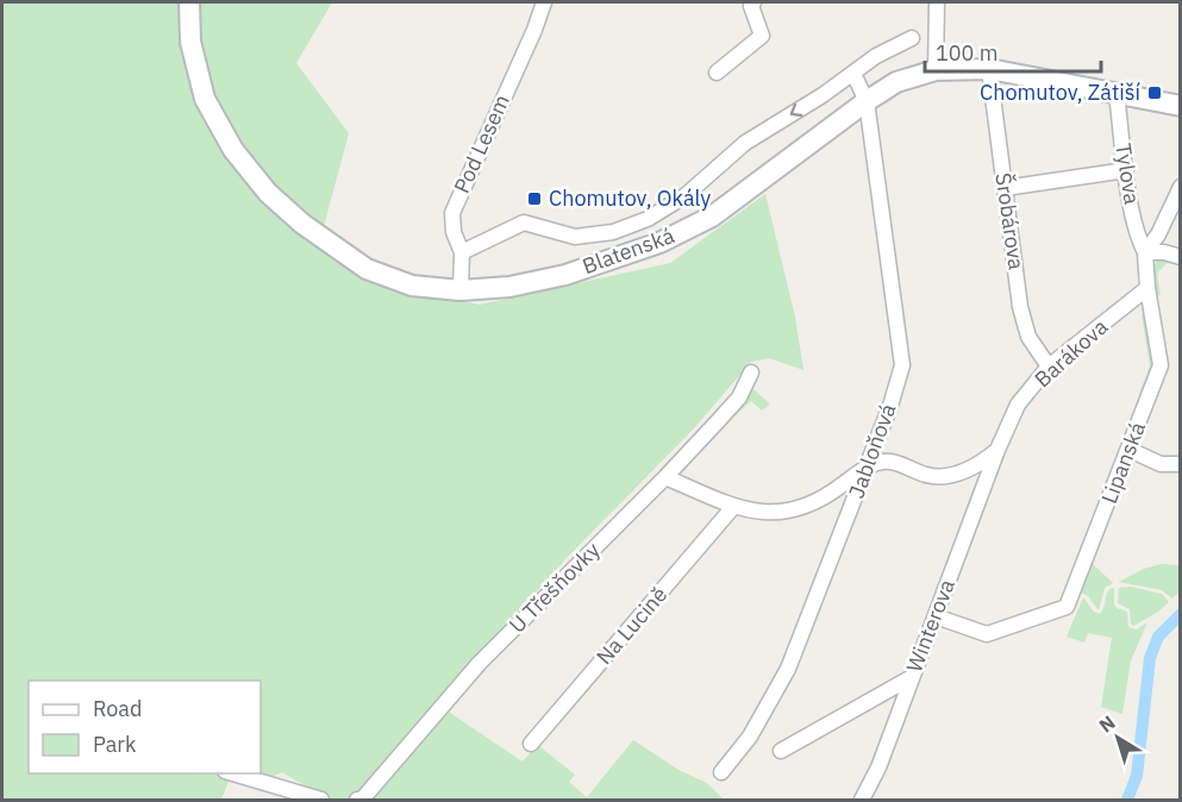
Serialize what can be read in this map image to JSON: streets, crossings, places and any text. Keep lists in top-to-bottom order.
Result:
{
  "streets": {
    "street": [
      "Pod Lesem",
      "Tylova",
      "Šrobárova",
      "Blatenská",
      "Barákova",
      "Jabloňová",
      "Lipanská",
      "U Třešňovky",
      "Na Lucině",
      "Winterova"
    ]
  },
  "crossings": [
    ["Pod Lesem", "Blatenská"],
    ["Tylova", "Blatenská"],
    ["Tylova", "Lipanská"],
    ["Šrobárova", "Blatenská"],
    ["Šrobárova", "Barákova"],
    ["Blatenská", "Jabloňová"],
    ["Barákova", "Lipanská"],
    ["Barákova", "Winterova"],
    ["Lipanská", "Winterova"]
  ],
  "places": {
    "transit": ["Chomutov, Zátiší", "Chomutov, Okály"]
  },
  "legend": ["Road", "Park"],
  "scale_bar": "100 m",
  "north": "top left"
}
